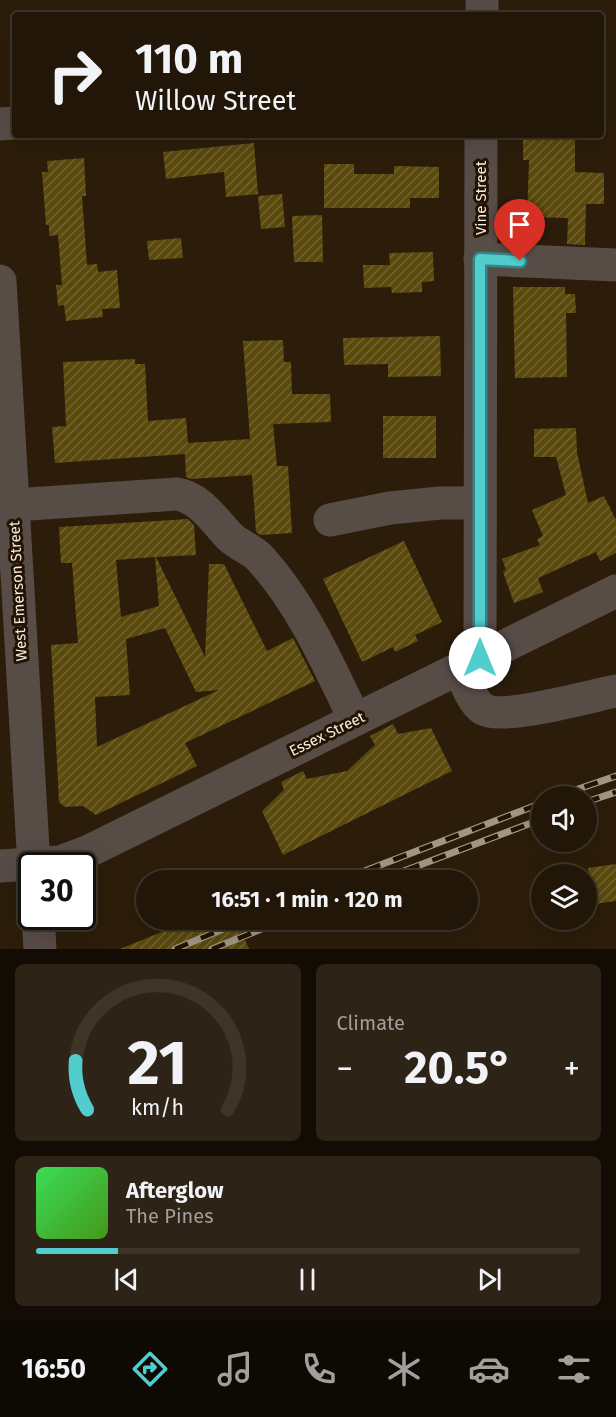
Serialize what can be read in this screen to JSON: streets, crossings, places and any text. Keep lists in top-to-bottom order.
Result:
{
  "streets": {
    "street": ["Vine Street", "West Emerson Street", "Essex Street"]
  },
  "crossings": [
    ["Vine Street", "Essex Street"]
  ],
  "page": {
    "turn": ["110 m", "Willow Street"],
    "limit": "30",
    "trip": "16:51 · 1 min · 120 m",
    "tile": "Climate",
    "heat": ["−", "20.5°", "+"],
    "song": ["Afterglow", "The Pines"],
    "tabs": "16:50",
    "gauge": ["21", "km/h"]
  }
}
